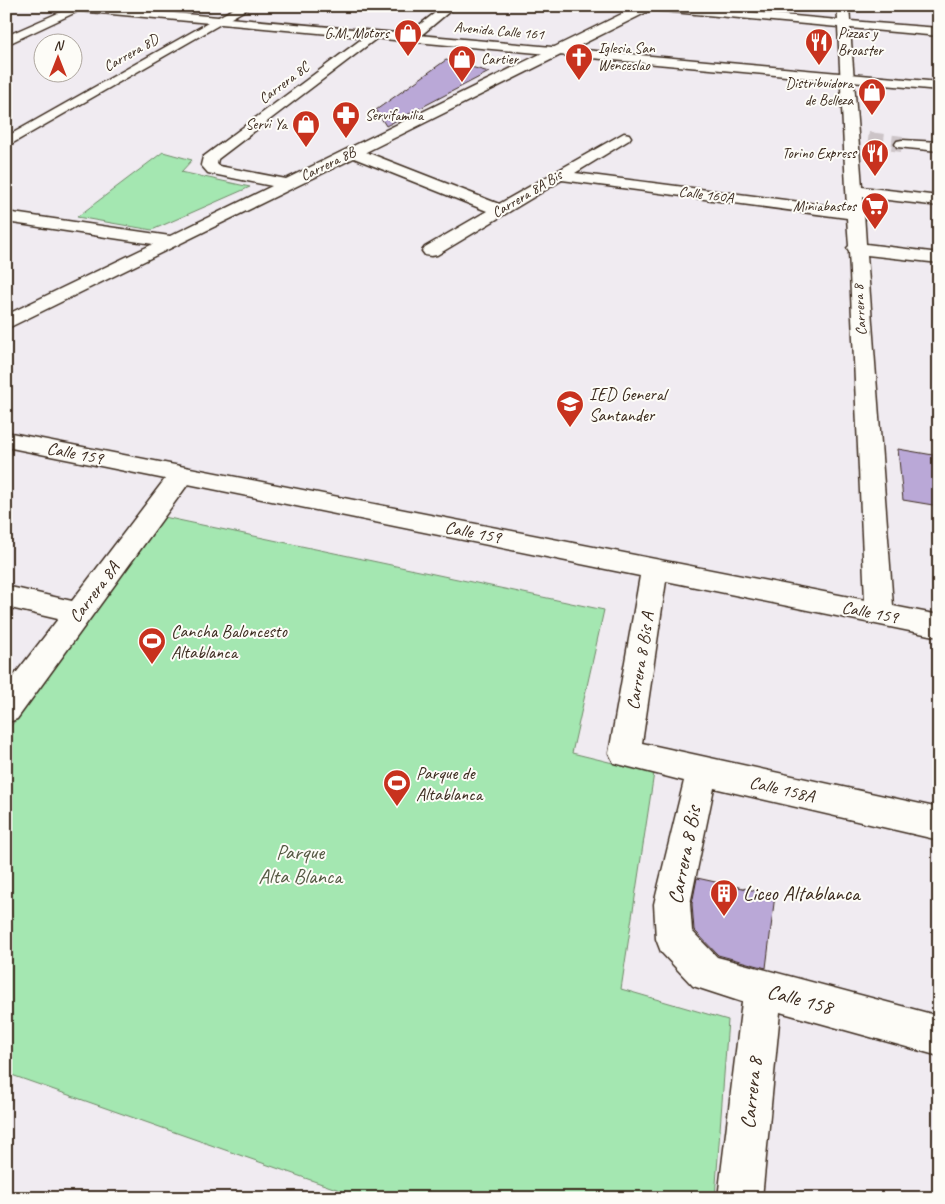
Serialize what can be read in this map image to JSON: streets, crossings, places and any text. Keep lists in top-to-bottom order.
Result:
{
  "streets": {
    "street": [
      "Avenida Calle 161",
      "Carrera 8D",
      "Carrera 8C",
      "Carrera 8B",
      "Carrera 8A Bis",
      "Calle 160A",
      "Carrera 8",
      "Calle 159",
      "Carrera 8A",
      "Carrera 8 Bis A",
      "Calle 158A",
      "Carrera 8 Bis",
      "Calle 158"
    ]
  },
  "crossings": [
    ["Avenida Calle 161", "Carrera 8D"],
    ["Avenida Calle 161", "Carrera 8C"],
    ["Avenida Calle 161", "Carrera 8B"],
    ["Avenida Calle 161", "Carrera 8"],
    ["Carrera 8C", "Carrera 8B"],
    ["Carrera 8A Bis", "Calle 160A"],
    ["Calle 160A", "Carrera 8"],
    ["Carrera 8", "Calle 159"],
    ["Carrera 8", "Calle 158"],
    ["Calle 159", "Carrera 8A"],
    ["Calle 159", "Carrera 8 Bis A"],
    ["Carrera 8 Bis A", "Calle 158A"],
    ["Calle 158A", "Carrera 8 Bis"],
    ["Carrera 8 Bis", "Calle 158"]
  ],
  "parks": ["Parque Alta Blanca"],
  "places": {
    "shop": [
      "G.M. Motors",
      "Cartier",
      "Distribuidora de Belleza",
      "Servi Ya"
    ],
    "restaurant": ["Pizzas y Broaster", "Torino Express"],
    "church": ["Iglesia San Wenceslao"],
    "pharmacy": ["Servifamilia"],
    "supermarket": ["Miniabastos"],
    "school or university": ["IED General Santander"],
    "sports": ["Cancha Baloncesto Altablanca", "Parque de Altablanca"],
    "building": ["Liceo Altablanca"]
  },
  "north": "top"
}
